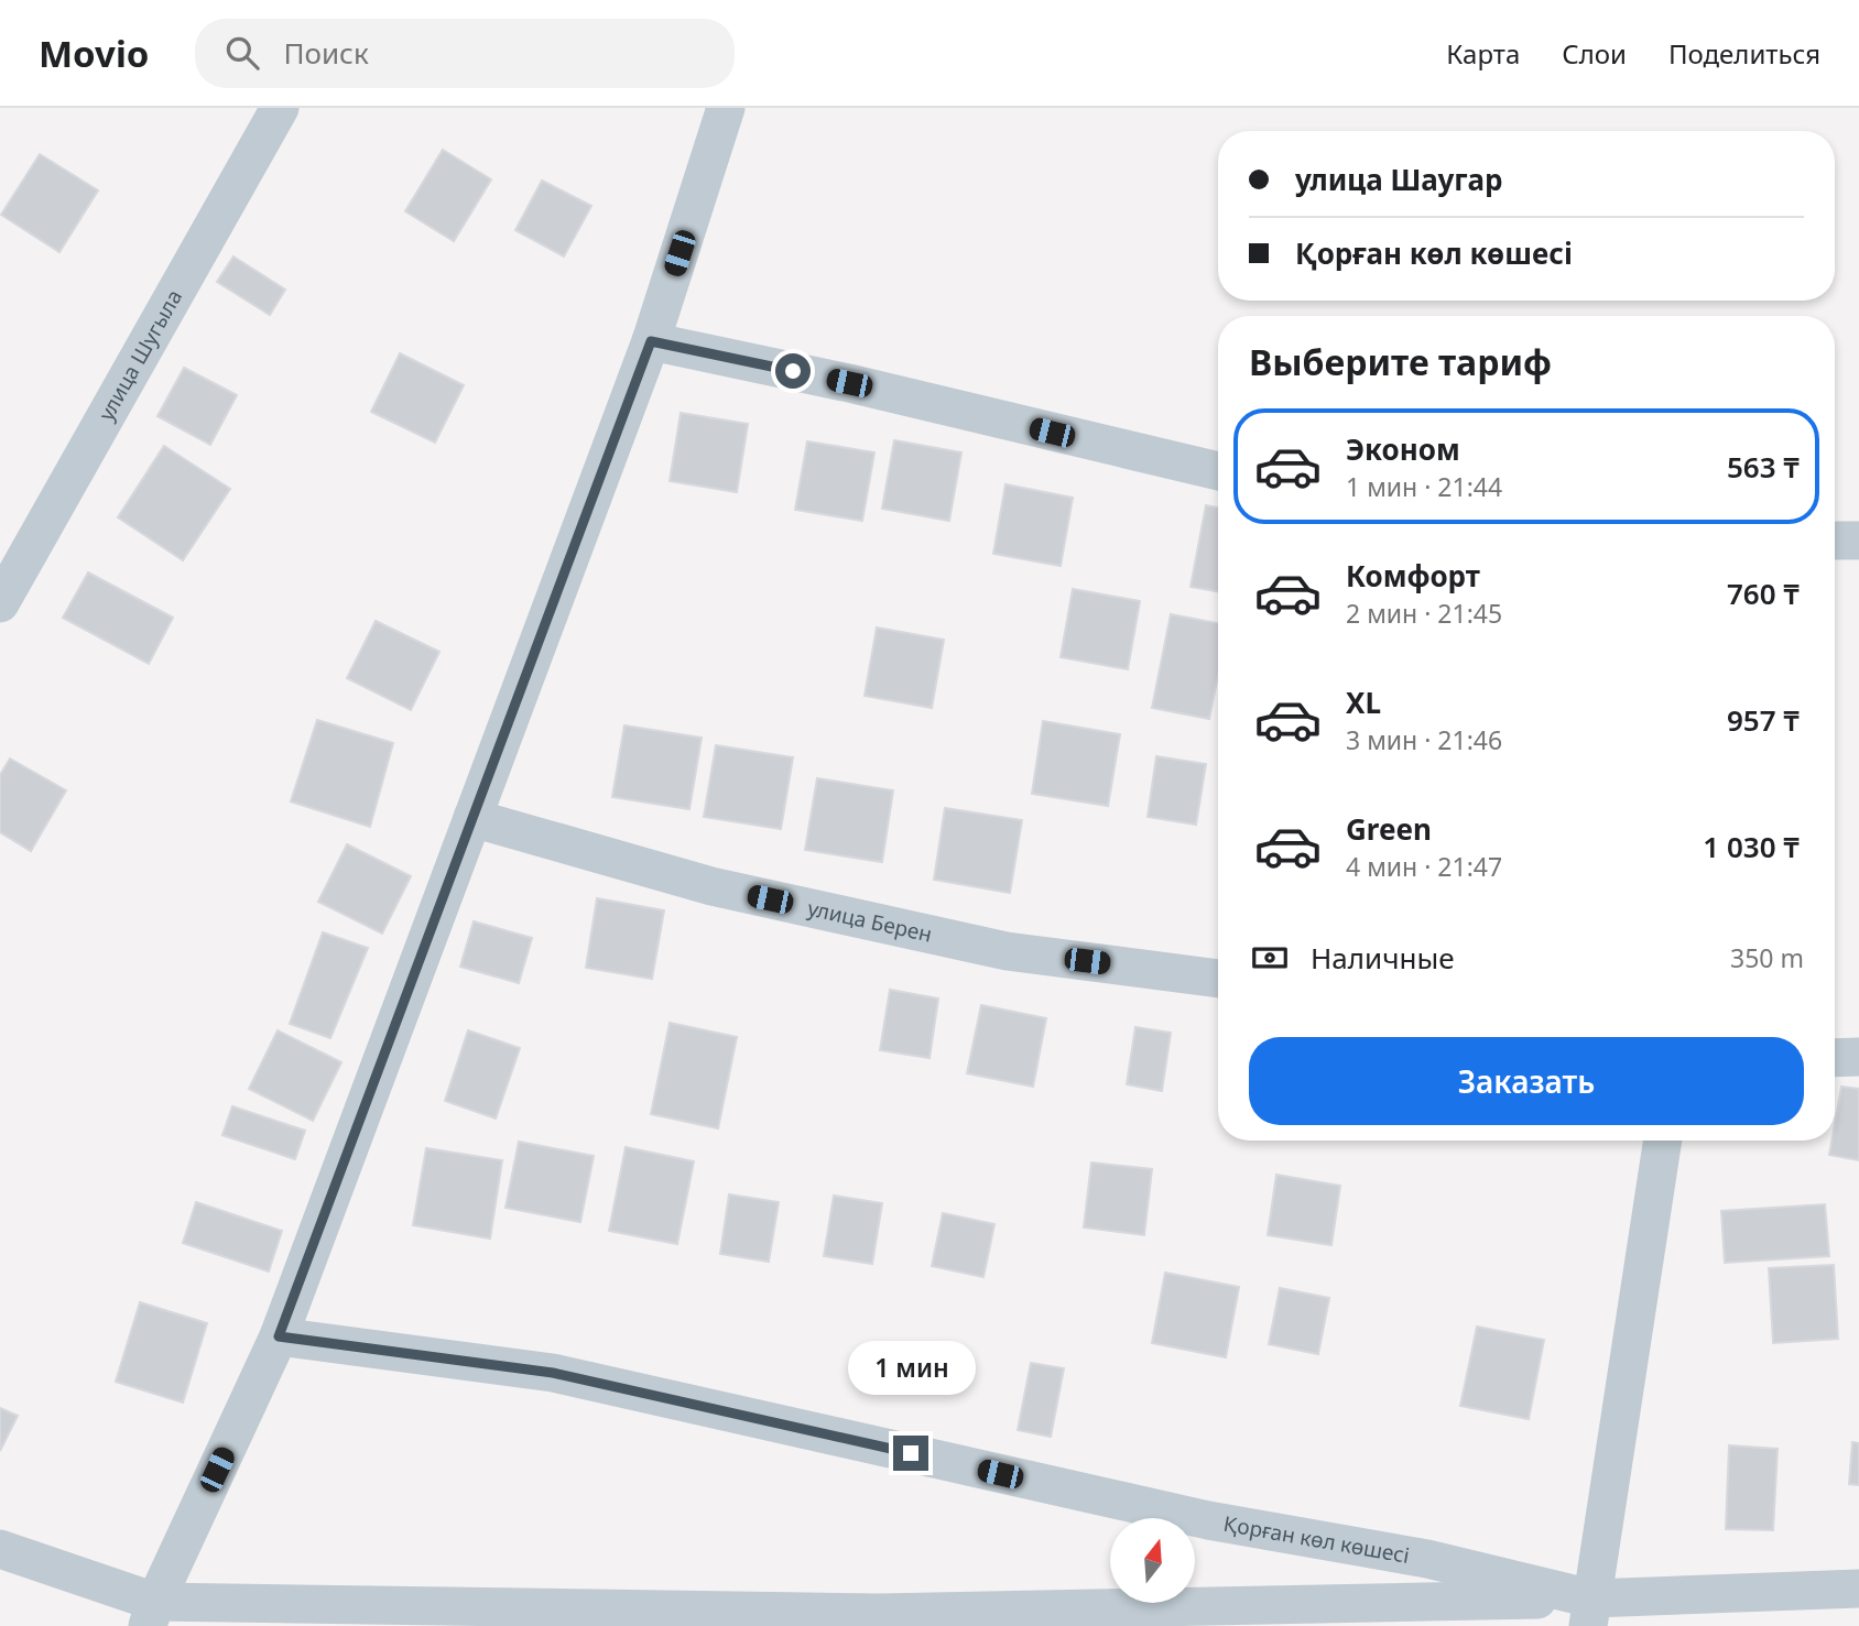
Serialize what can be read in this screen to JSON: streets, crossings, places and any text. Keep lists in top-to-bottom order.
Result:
{
  "streets": {
    "street": ["улица Шугыла", "улица Берен", "Қорған көл көшесі"]
  },
  "north": "top",
  "page": {
    "header": "Movio",
    "search": "Поиск",
    "nav": ["Карта", "Слои", "Поделиться"],
    "banner": ["улица Шаугар", "Қорған көл көшесі"],
    "heading": "Выберите тариф",
    "list": [
      {
        "name": "Эконом",
        "note": "1 мин · 21:44",
        "value": "563 ₸"
      },
      {
        "name": "Комфорт",
        "note": "2 мин · 21:45",
        "value": "760 ₸"
      },
      {
        "name": "XL",
        "note": "3 мин · 21:46",
        "value": "957 ₸"
      },
      {
        "name": "Green",
        "note": "4 мин · 21:47",
        "value": "1 030 ₸"
      }
    ],
    "pay": ["Наличные", "350 m"],
    "buttons": "Заказать",
    "bubble": "1 мин"
  }
}
